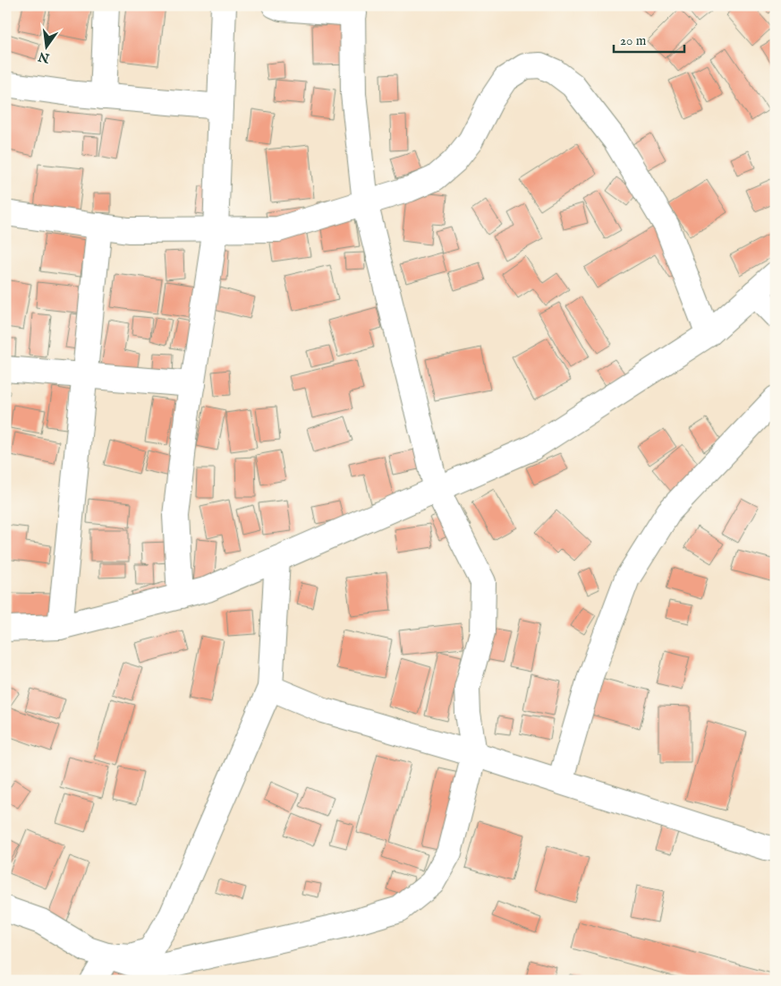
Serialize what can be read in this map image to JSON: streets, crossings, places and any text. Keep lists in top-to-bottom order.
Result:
{
  "scale_bar": "20 m",
  "north": "bottom"
}
